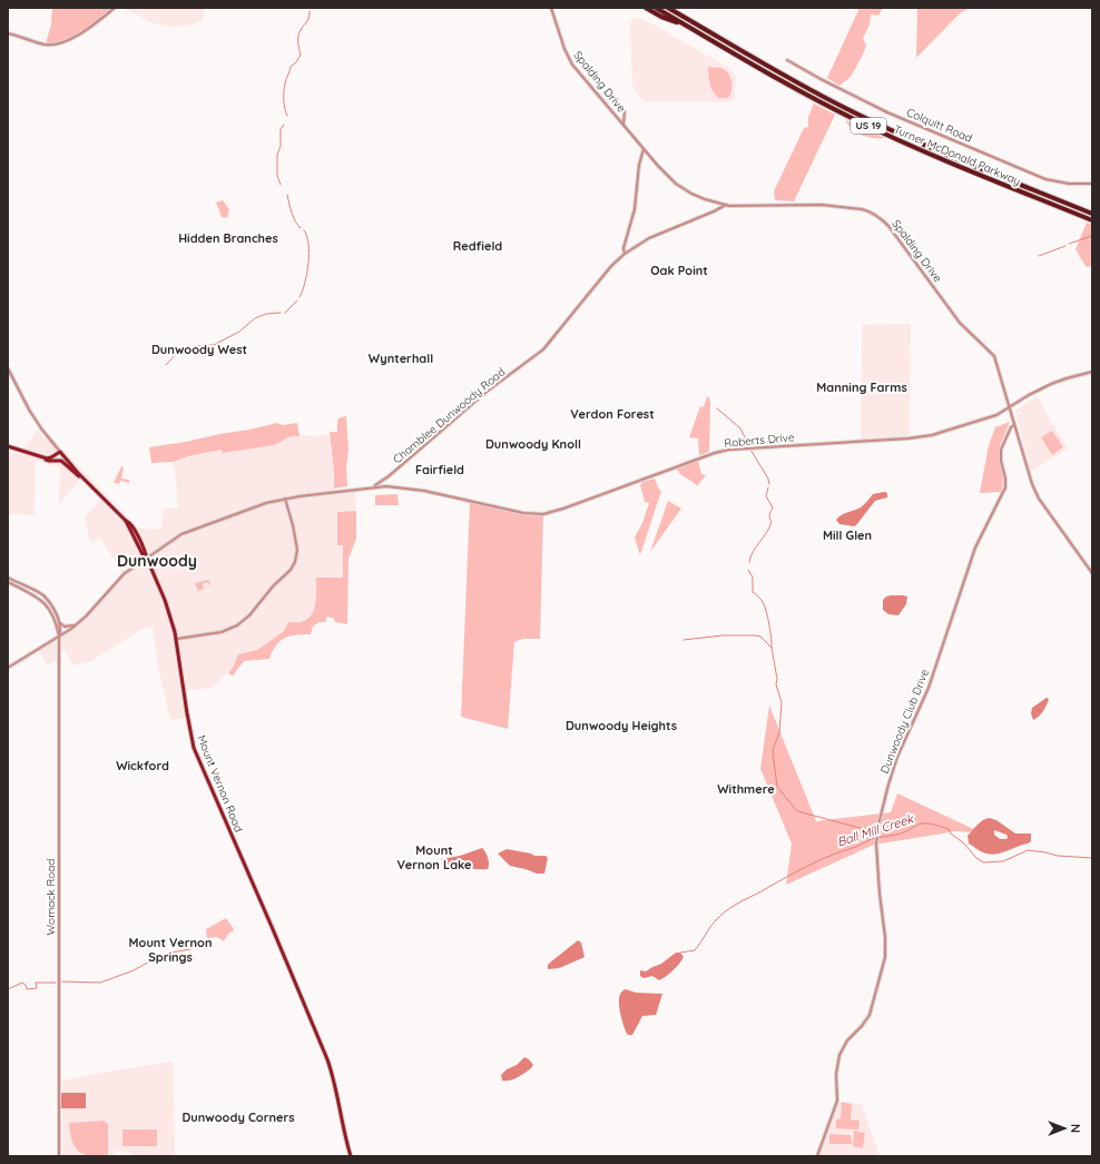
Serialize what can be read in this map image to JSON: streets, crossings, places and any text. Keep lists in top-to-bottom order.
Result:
{
  "streets": {
    "highway": ["US 19", "Turner McDonald Parkway"],
    "main road": ["Mount Vernon Road"],
    "street": [
      "Spalding Drive",
      "Colquitt Road",
      "Chamblee Dunwoody Road",
      "Roberts Drive",
      "Dunwoody Club Drive",
      "Womack Road"
    ]
  },
  "crossings": [
    ["Spalding Drive", "Chamblee Dunwoody Road"],
    ["Spalding Drive", "Roberts Drive"],
    ["Spalding Drive", "Dunwoody Club Drive"],
    ["Chamblee Dunwoody Road", "Roberts Drive"],
    ["Chamblee Dunwoody Road", "Mount Vernon Road"],
    ["Chamblee Dunwoody Road", "Womack Road"]
  ],
  "districts": [
    "Hidden Branches",
    "Redfield",
    "Oak Point",
    "Dunwoody West",
    "Wynterhall",
    "Manning Farms",
    "Verdon Forest",
    "Dunwoody Knoll",
    "Fairfield",
    "Mill Glen",
    "Dunwoody",
    "Dunwoody Heights",
    "Wickford",
    "Withmere",
    "Mount Vernon Lake",
    "Mount Vernon Springs",
    "Dunwoody Corners"
  ],
  "water": ["Ball Mill Creek"],
  "north": "right"
}
